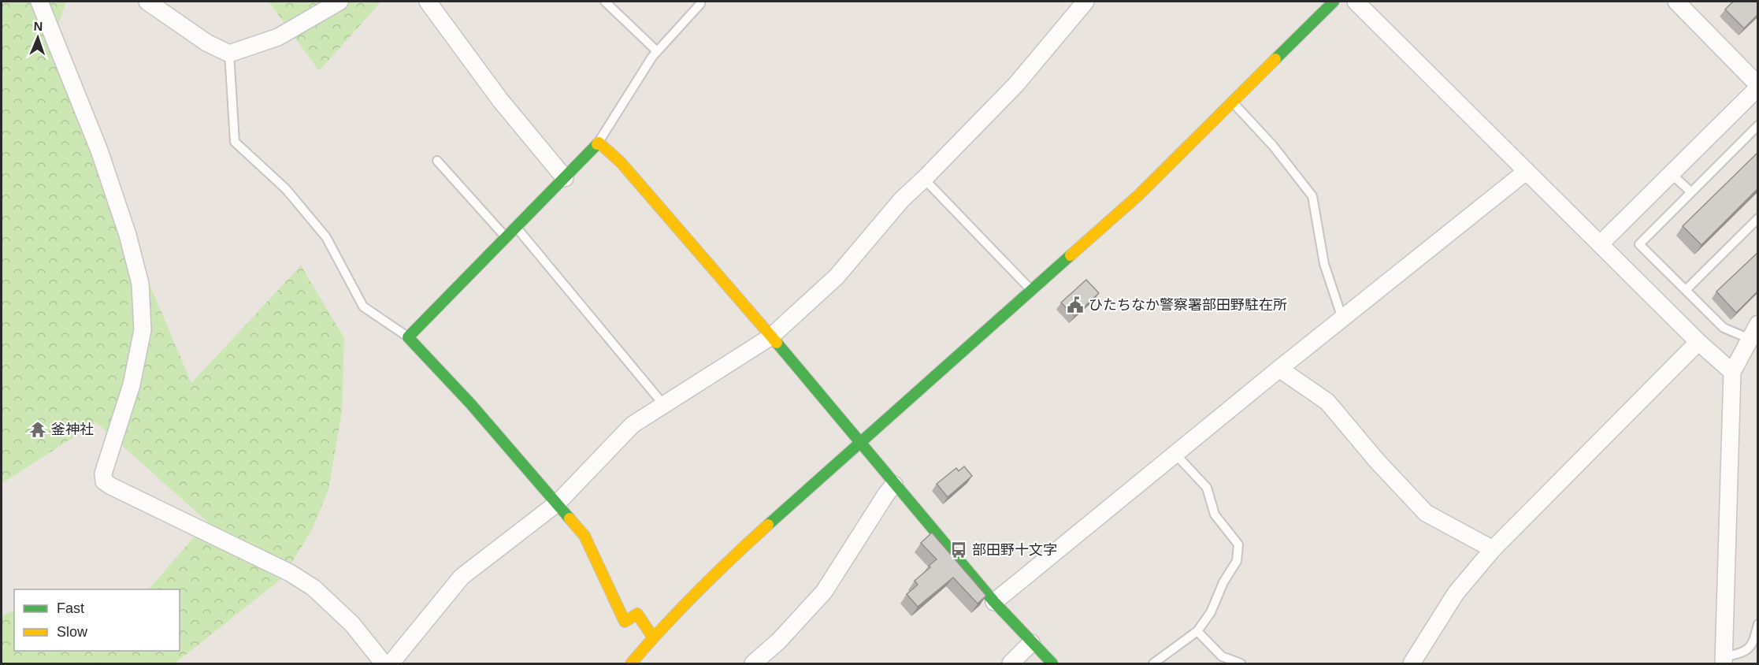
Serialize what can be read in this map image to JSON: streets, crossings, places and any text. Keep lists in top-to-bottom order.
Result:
{
  "places": {
    "public building": ["ひたちなか警察署部田野駐在所"],
    "temple": ["釜神社"],
    "bus stop": ["部田野十文字"]
  },
  "legend": ["Fast", "Slow"],
  "north": "top"
}
